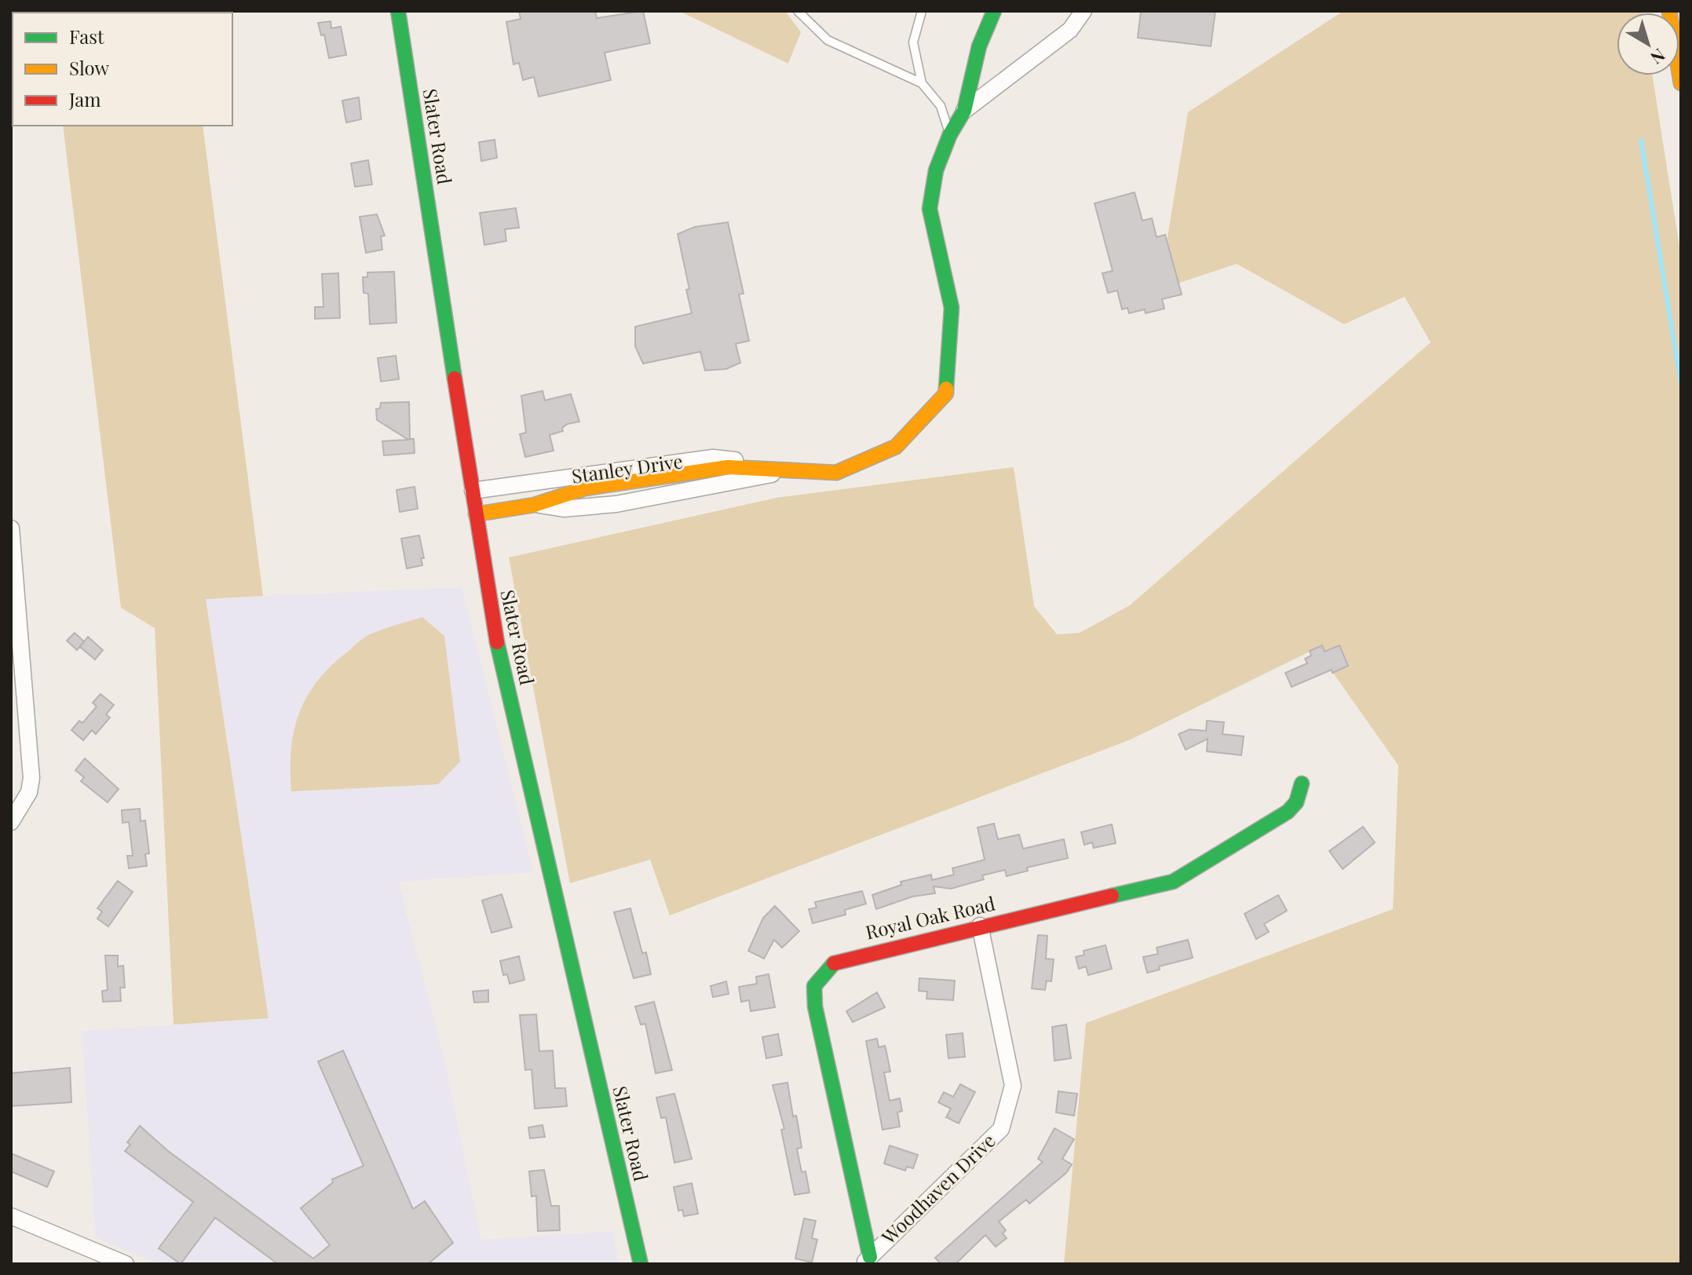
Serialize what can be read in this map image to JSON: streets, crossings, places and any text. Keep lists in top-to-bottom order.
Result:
{
  "streets": {
    "main road": ["Slater Road", "Stanley Drive", "Royal Oak Road"],
    "street": ["Woodhaven Drive"]
  },
  "crossings": [
    ["Slater Road", "Stanley Drive"],
    ["Royal Oak Road", "Woodhaven Drive"]
  ],
  "legend": ["Fast", "Slow", "Jam"],
  "north": "bottom right"
}
